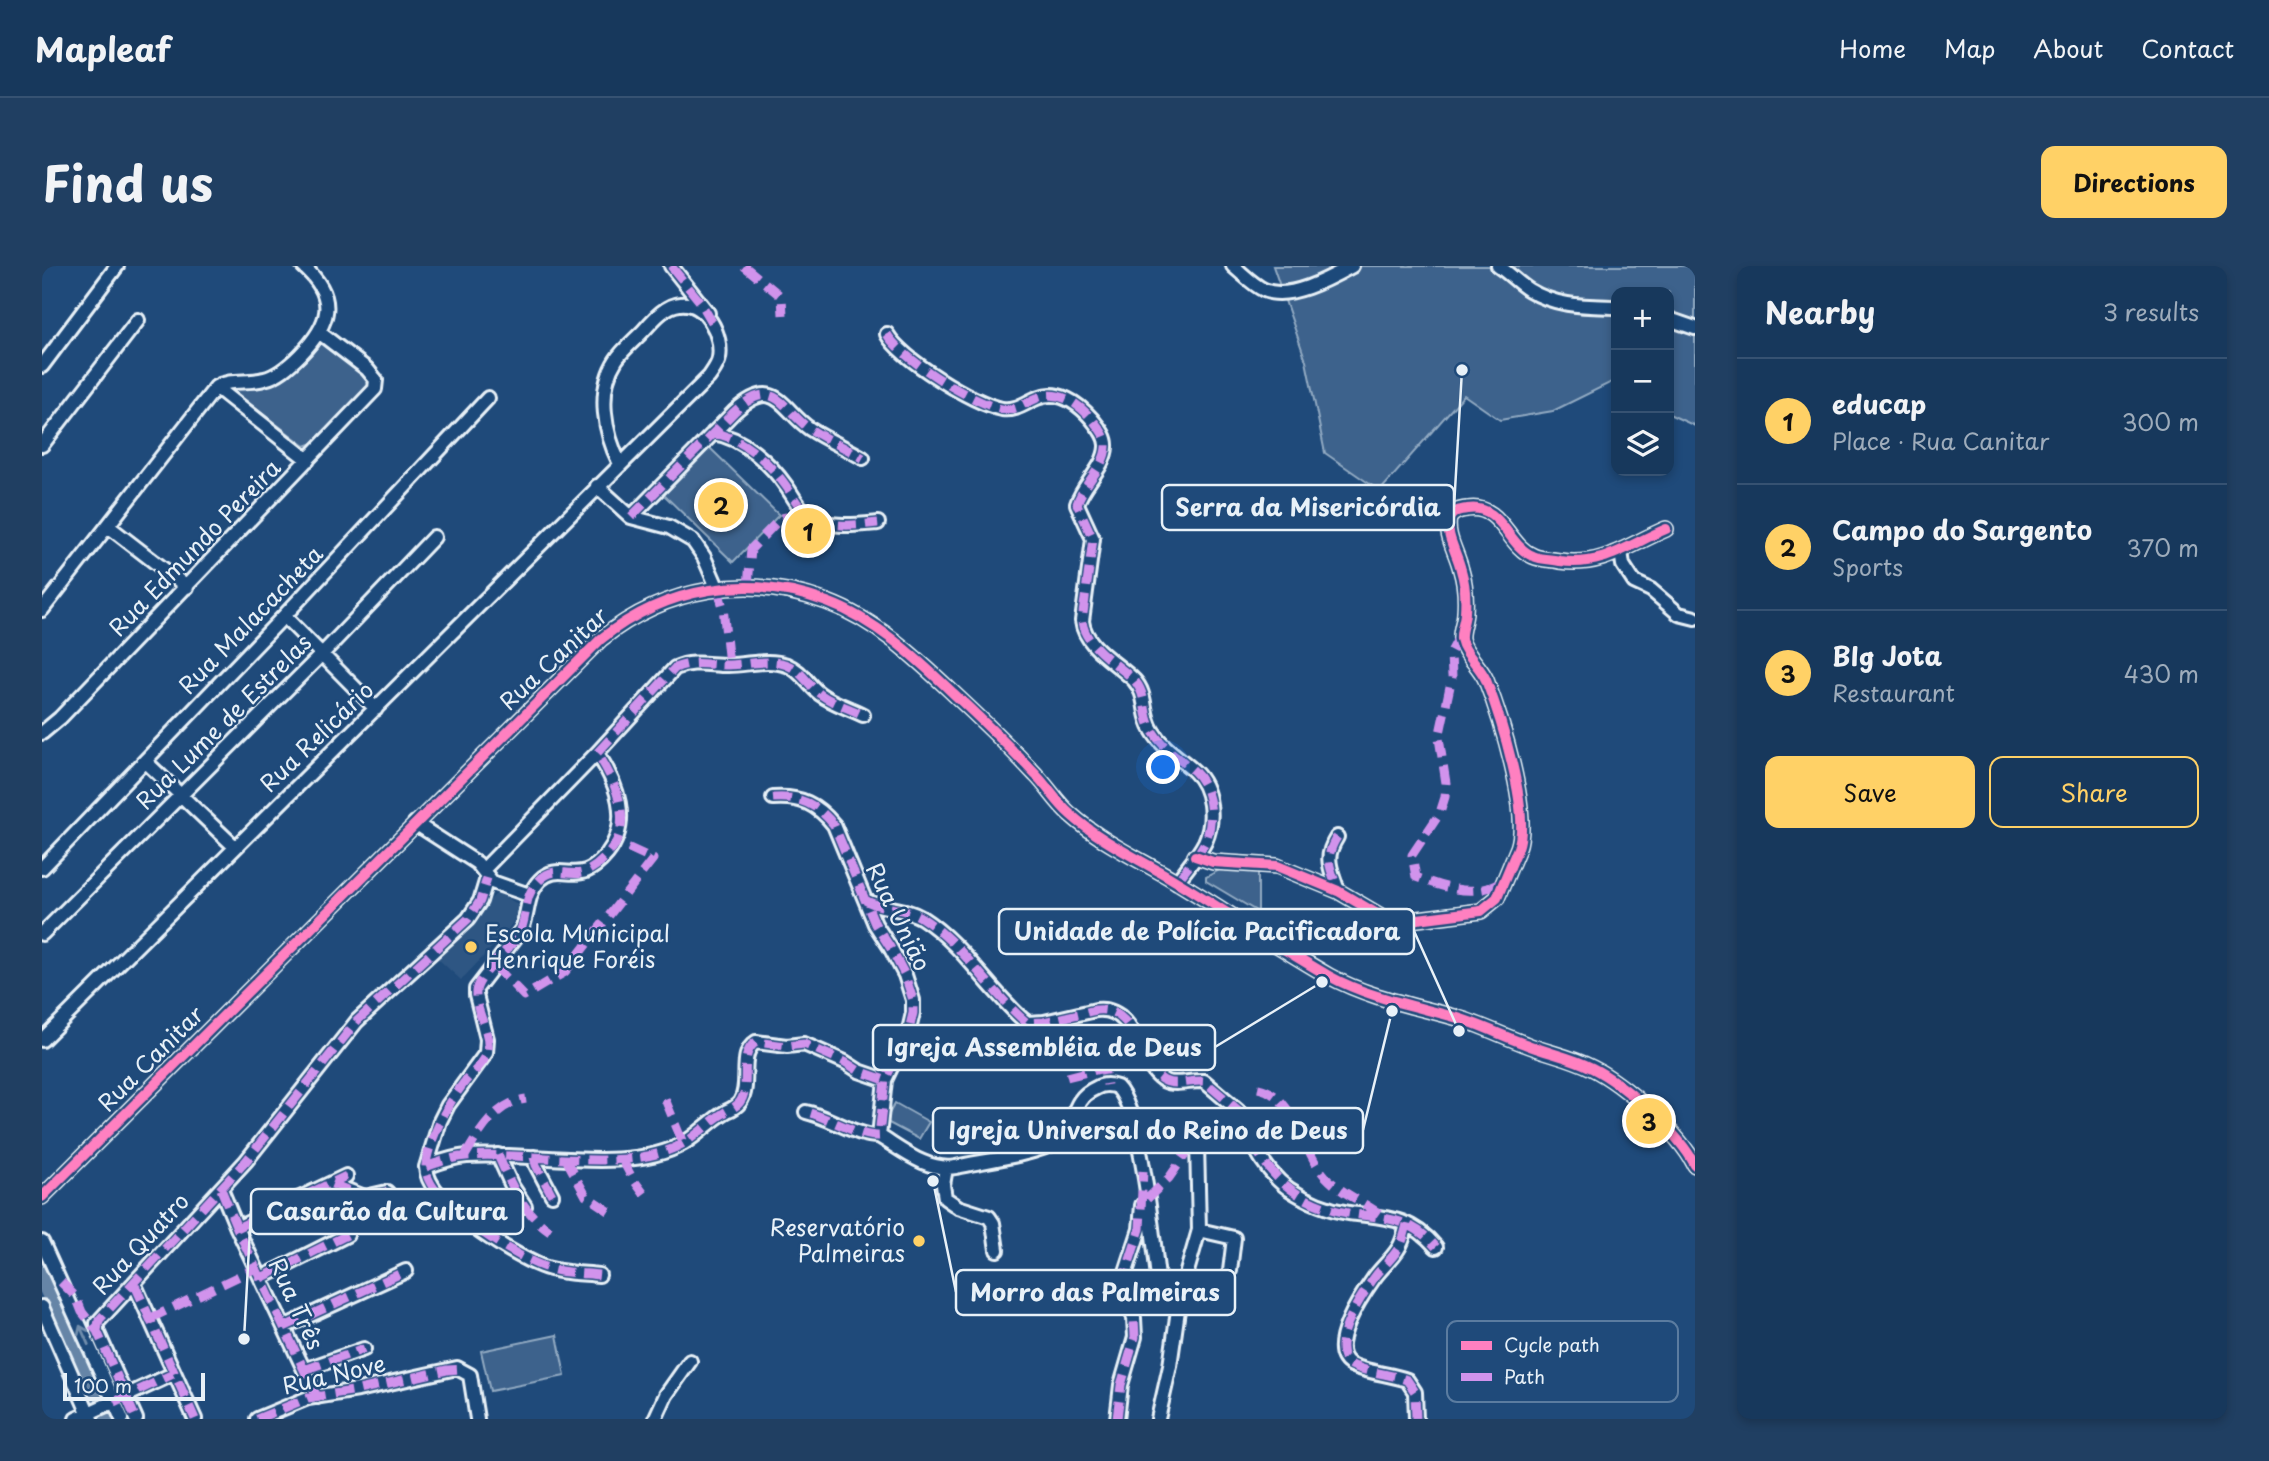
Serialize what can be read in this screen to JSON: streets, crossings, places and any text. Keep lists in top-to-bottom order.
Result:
{
  "streets": {
    "street": [
      "Rua Edmundo Pereira",
      "Rua Malacacheta",
      "Rua Canitar",
      "Rua Lume de Estrelas",
      "Rua Relicário",
      "Rua União",
      "Rua Quatro",
      "Rua Três",
      "Rua Nove"
    ]
  },
  "crossings": [
    ["Rua Quatro", "Rua Três"],
    ["Rua Três", "Rua Nove"]
  ],
  "places": [
    "Serra da Misericórdia",
    "Escola Municipal Henrique Foréis",
    "Igreja Assembléia de Deus",
    "Igreja Universal do Reino de Deus",
    "Unidade de Polícia Pacificadora",
    "Morro das Palmeiras",
    "Reservatório Palmeiras",
    "Casarão da Cultura"
  ],
  "legend": ["Cycle path", "Path"],
  "scale_bar": "100 m",
  "page": {
    "header": "Mapleaf",
    "nav": [
      "Home",
      "Map",
      "About",
      "Contact"
    ],
    "title": "Find us",
    "buttons": [
      "Directions",
      ["Save", "Share"]
    ],
    "heading": ["Nearby", "3 results"],
    "map_buttons": ["+", "−"],
    "list": [
      {
        "mark": "1",
        "name": "educap",
        "note": "Place · Rua Canitar",
        "value": "300 m"
      },
      {
        "mark": "2",
        "name": "Campo do Sargento",
        "note": "Sports",
        "value": "370 m"
      },
      {
        "mark": "3",
        "name": "BIg Jota",
        "note": "Restaurant",
        "value": "430 m"
      }
    ],
    "pins": ["2", "1", "3"],
    "scale": "100 m"
  }
}
